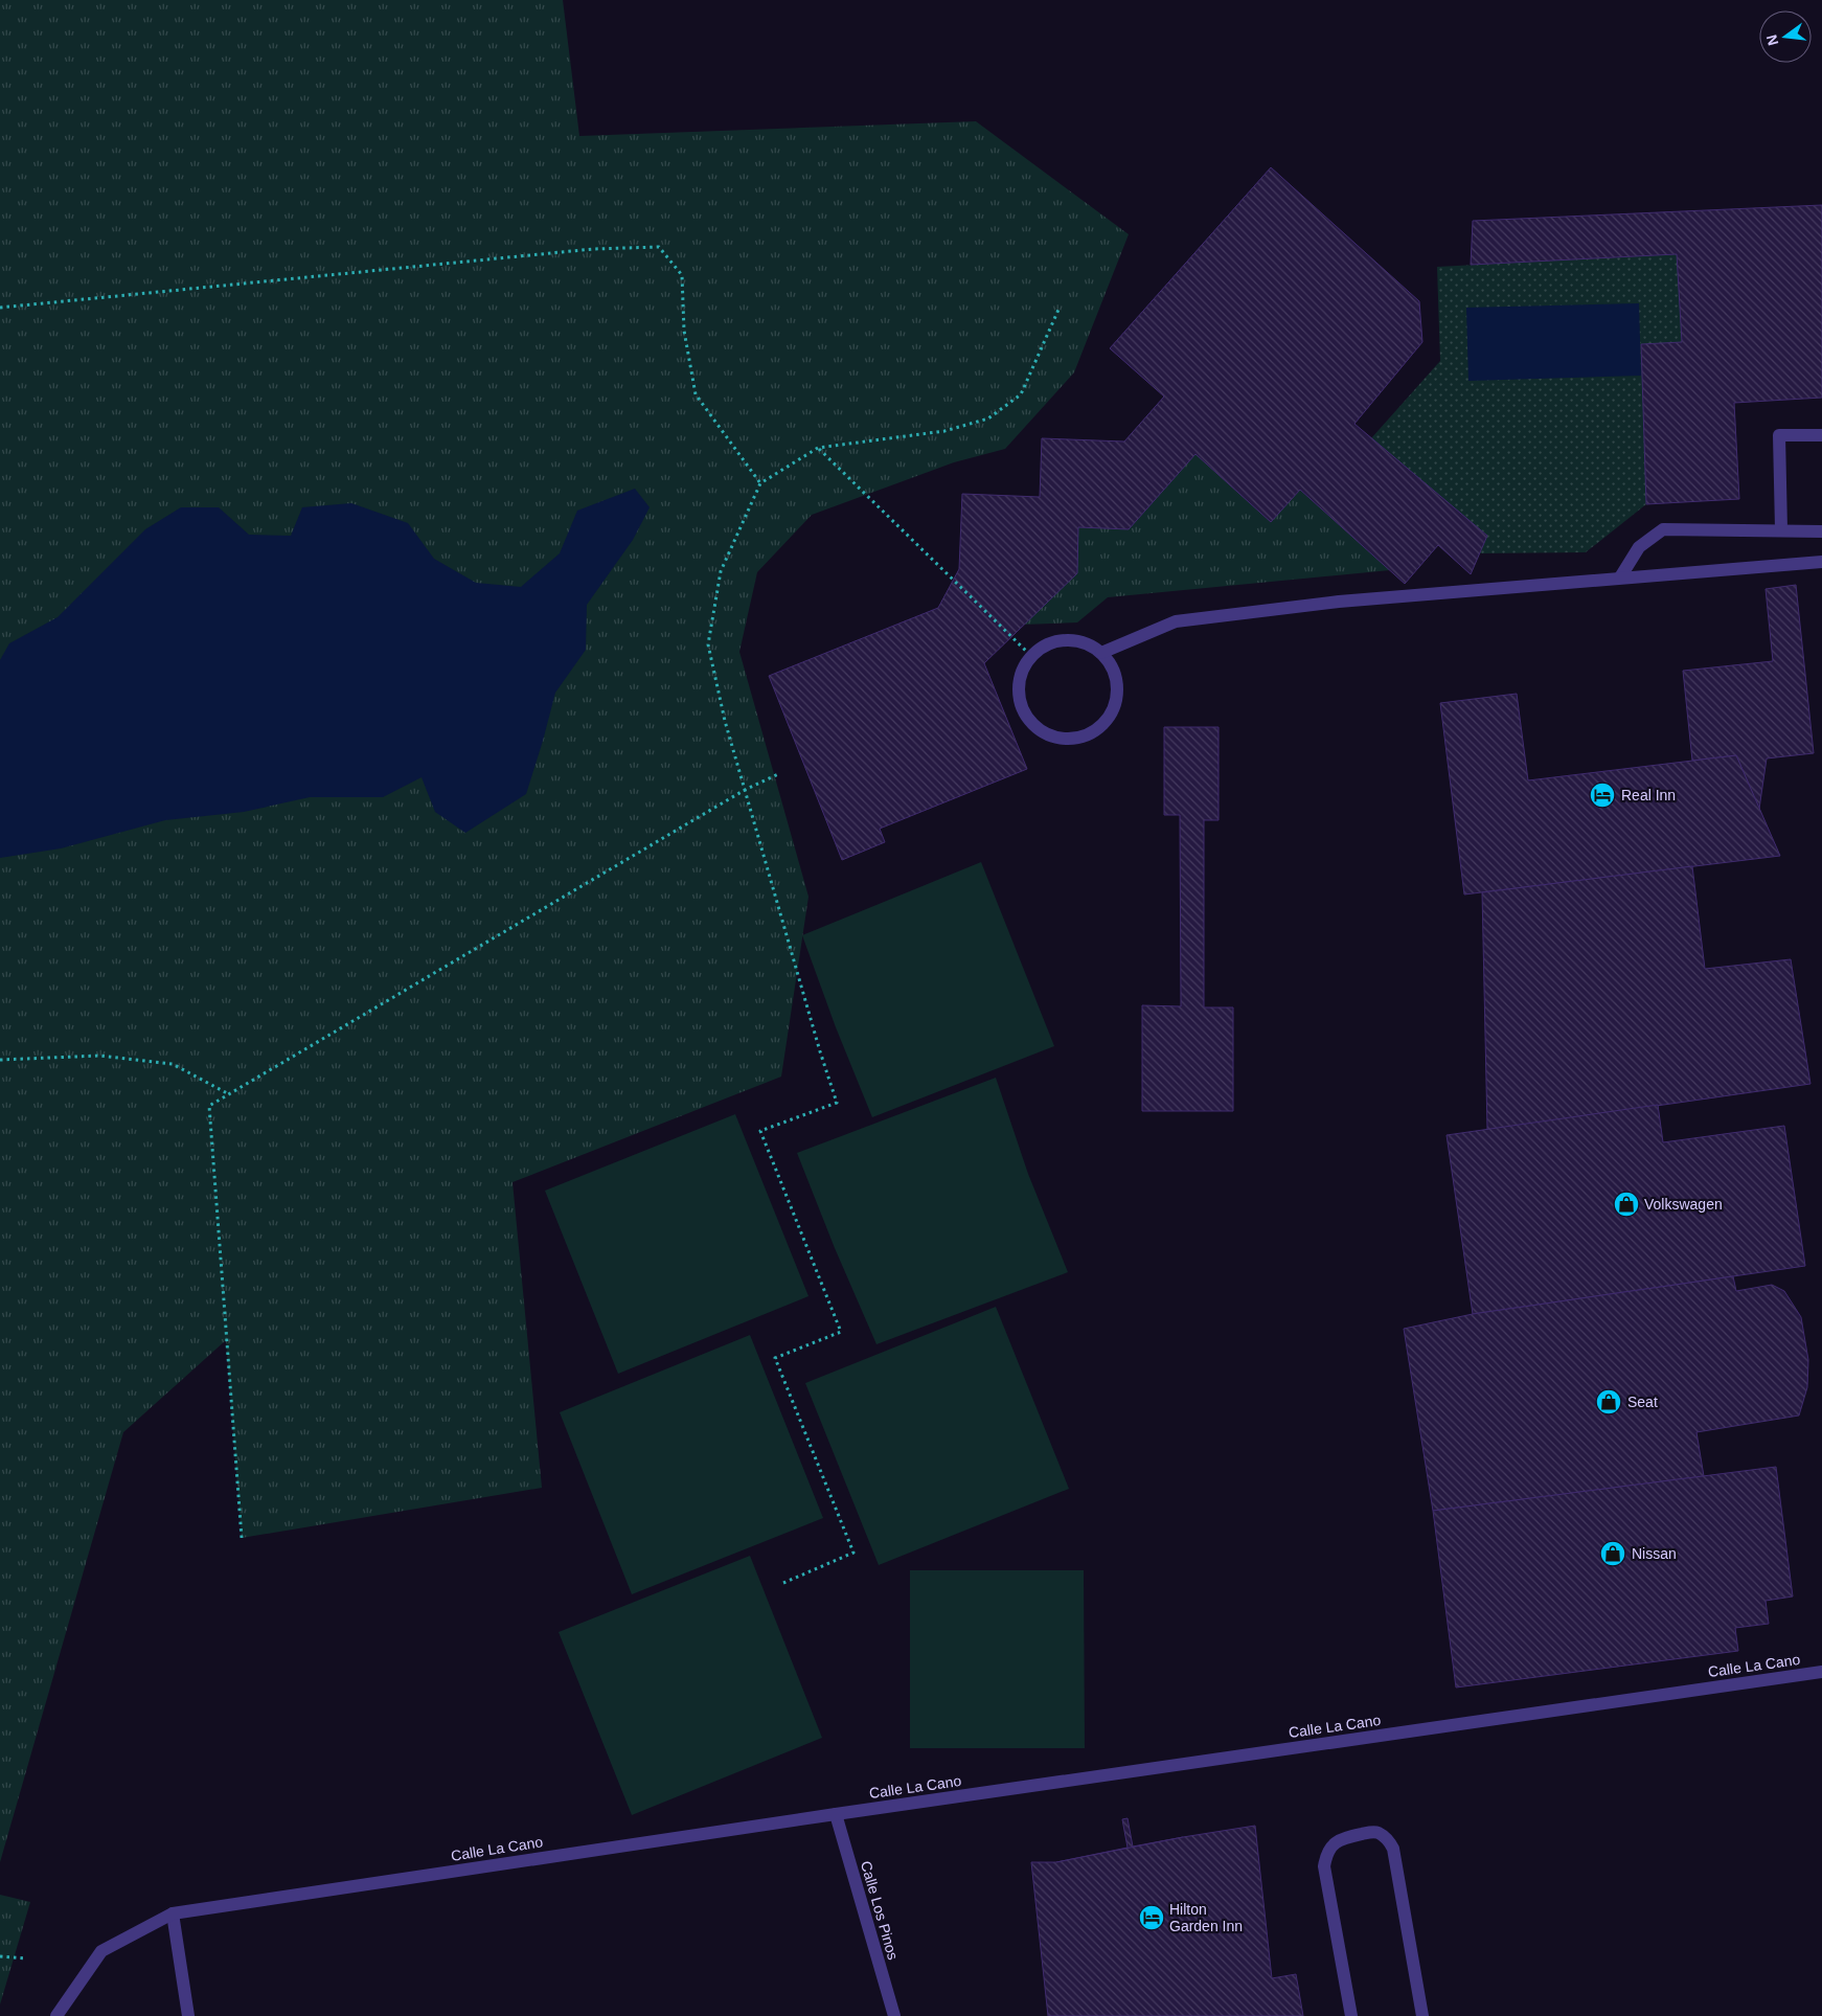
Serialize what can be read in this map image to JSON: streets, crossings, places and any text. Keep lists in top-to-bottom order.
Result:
{
  "streets": {
    "street": ["Calle La Cano", "Calle Los Pinos"]
  },
  "crossings": [
    ["Calle La Cano", "Calle Los Pinos"]
  ],
  "places": {
    "hotel": ["Real Inn", "Hilton Garden Inn"],
    "shop": ["Volkswagen", "Seat", "Nissan"]
  },
  "north": "left"
}
